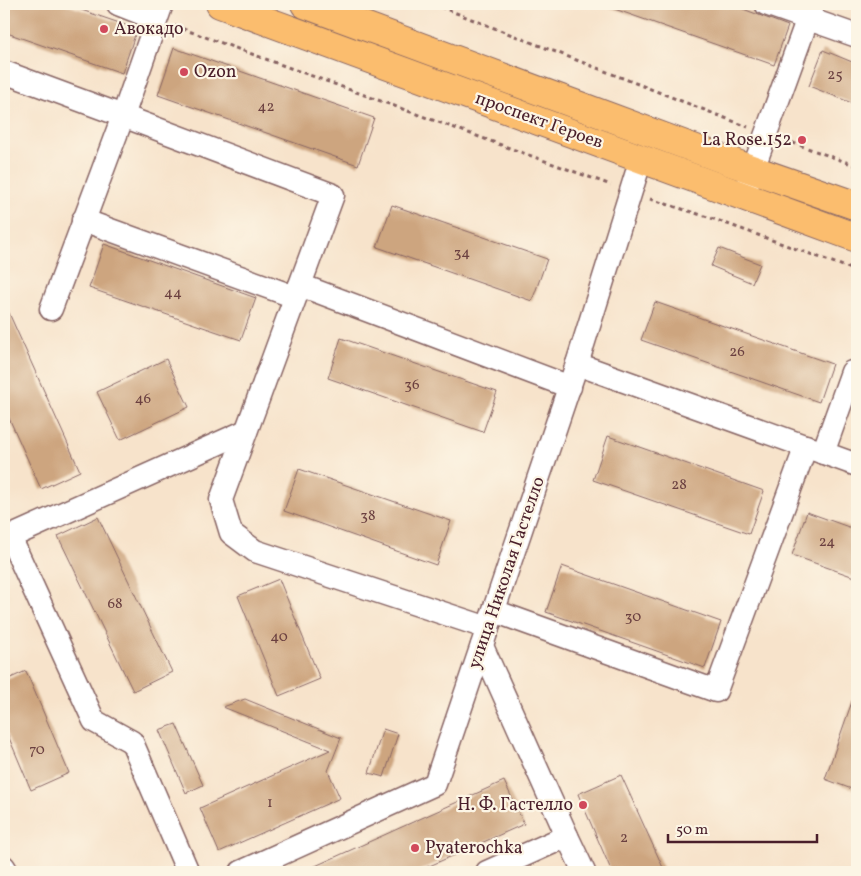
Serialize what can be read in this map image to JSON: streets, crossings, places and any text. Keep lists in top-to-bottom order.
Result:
{
  "streets": {
    "main road": ["проспект Героев"],
    "street": ["улица Николая Гастелло"]
  },
  "crossings": [
    ["проспект Героев", "улица Николая Гастелло"]
  ],
  "places": [
    "Авокадо",
    "Ozon",
    "La Rose.152",
    "Н. Ф. Гастелло",
    "Pyaterochka"
  ],
  "house_numbers": [
    "25",
    "42",
    "34",
    "44",
    "26",
    "36",
    "46",
    "28",
    "38",
    "24",
    "68",
    "30",
    "40",
    "70",
    "1",
    "2"
  ],
  "scale_bar": "50 m"
}
